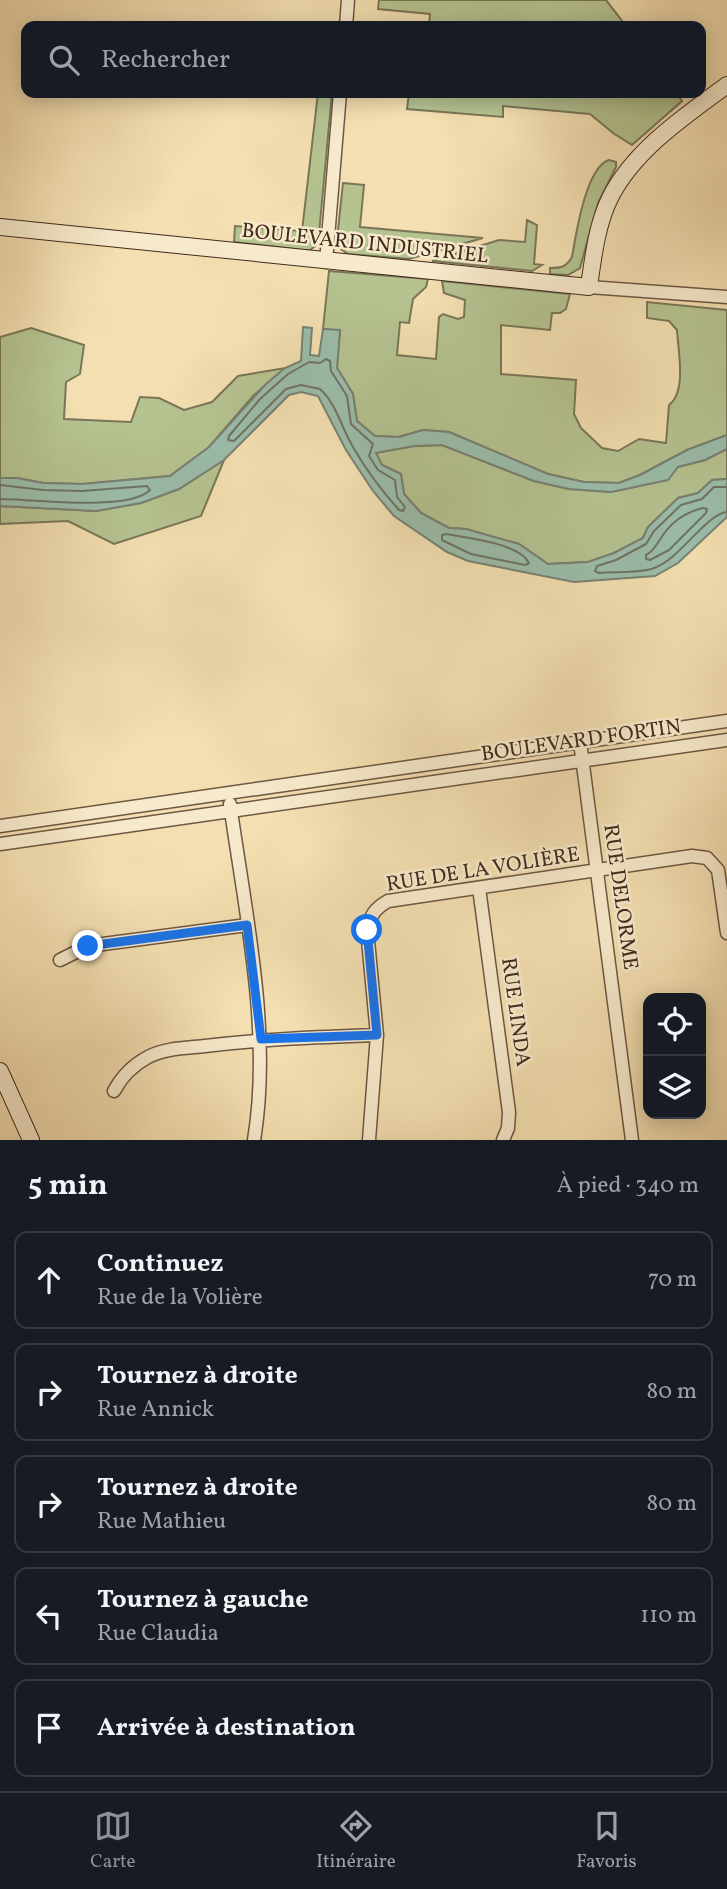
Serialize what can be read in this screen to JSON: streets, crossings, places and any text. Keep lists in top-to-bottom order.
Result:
{
  "streets": {
    "street": [
      "BOULEVARD INDUSTRIEL",
      "BOULEVARD FORTIN",
      "RUE DE LA VOLIÈRE",
      "RUE DELORME",
      "RUE LINDA"
    ]
  },
  "crossings": [
    ["BOULEVARD FORTIN", "RUE DELORME"],
    ["RUE DE LA VOLIÈRE", "RUE DELORME"],
    ["RUE DE LA VOLIÈRE", "RUE LINDA"]
  ],
  "page": {
    "search": "Rechercher",
    "heading": ["5 min", "À pied · 340 m"],
    "list": [
      ["Continuez", "Rue de la Volière", "70 m"],
      ["Tournez à droite", "Rue Annick", "80 m"],
      ["Tournez à droite", "Rue Mathieu", "80 m"],
      ["Tournez à gauche", "Rue Claudia", "110 m"],
      "Arrivée à destination"
    ],
    "nav": ["Carte", "Itinéraire", "Favoris"]
  }
}
